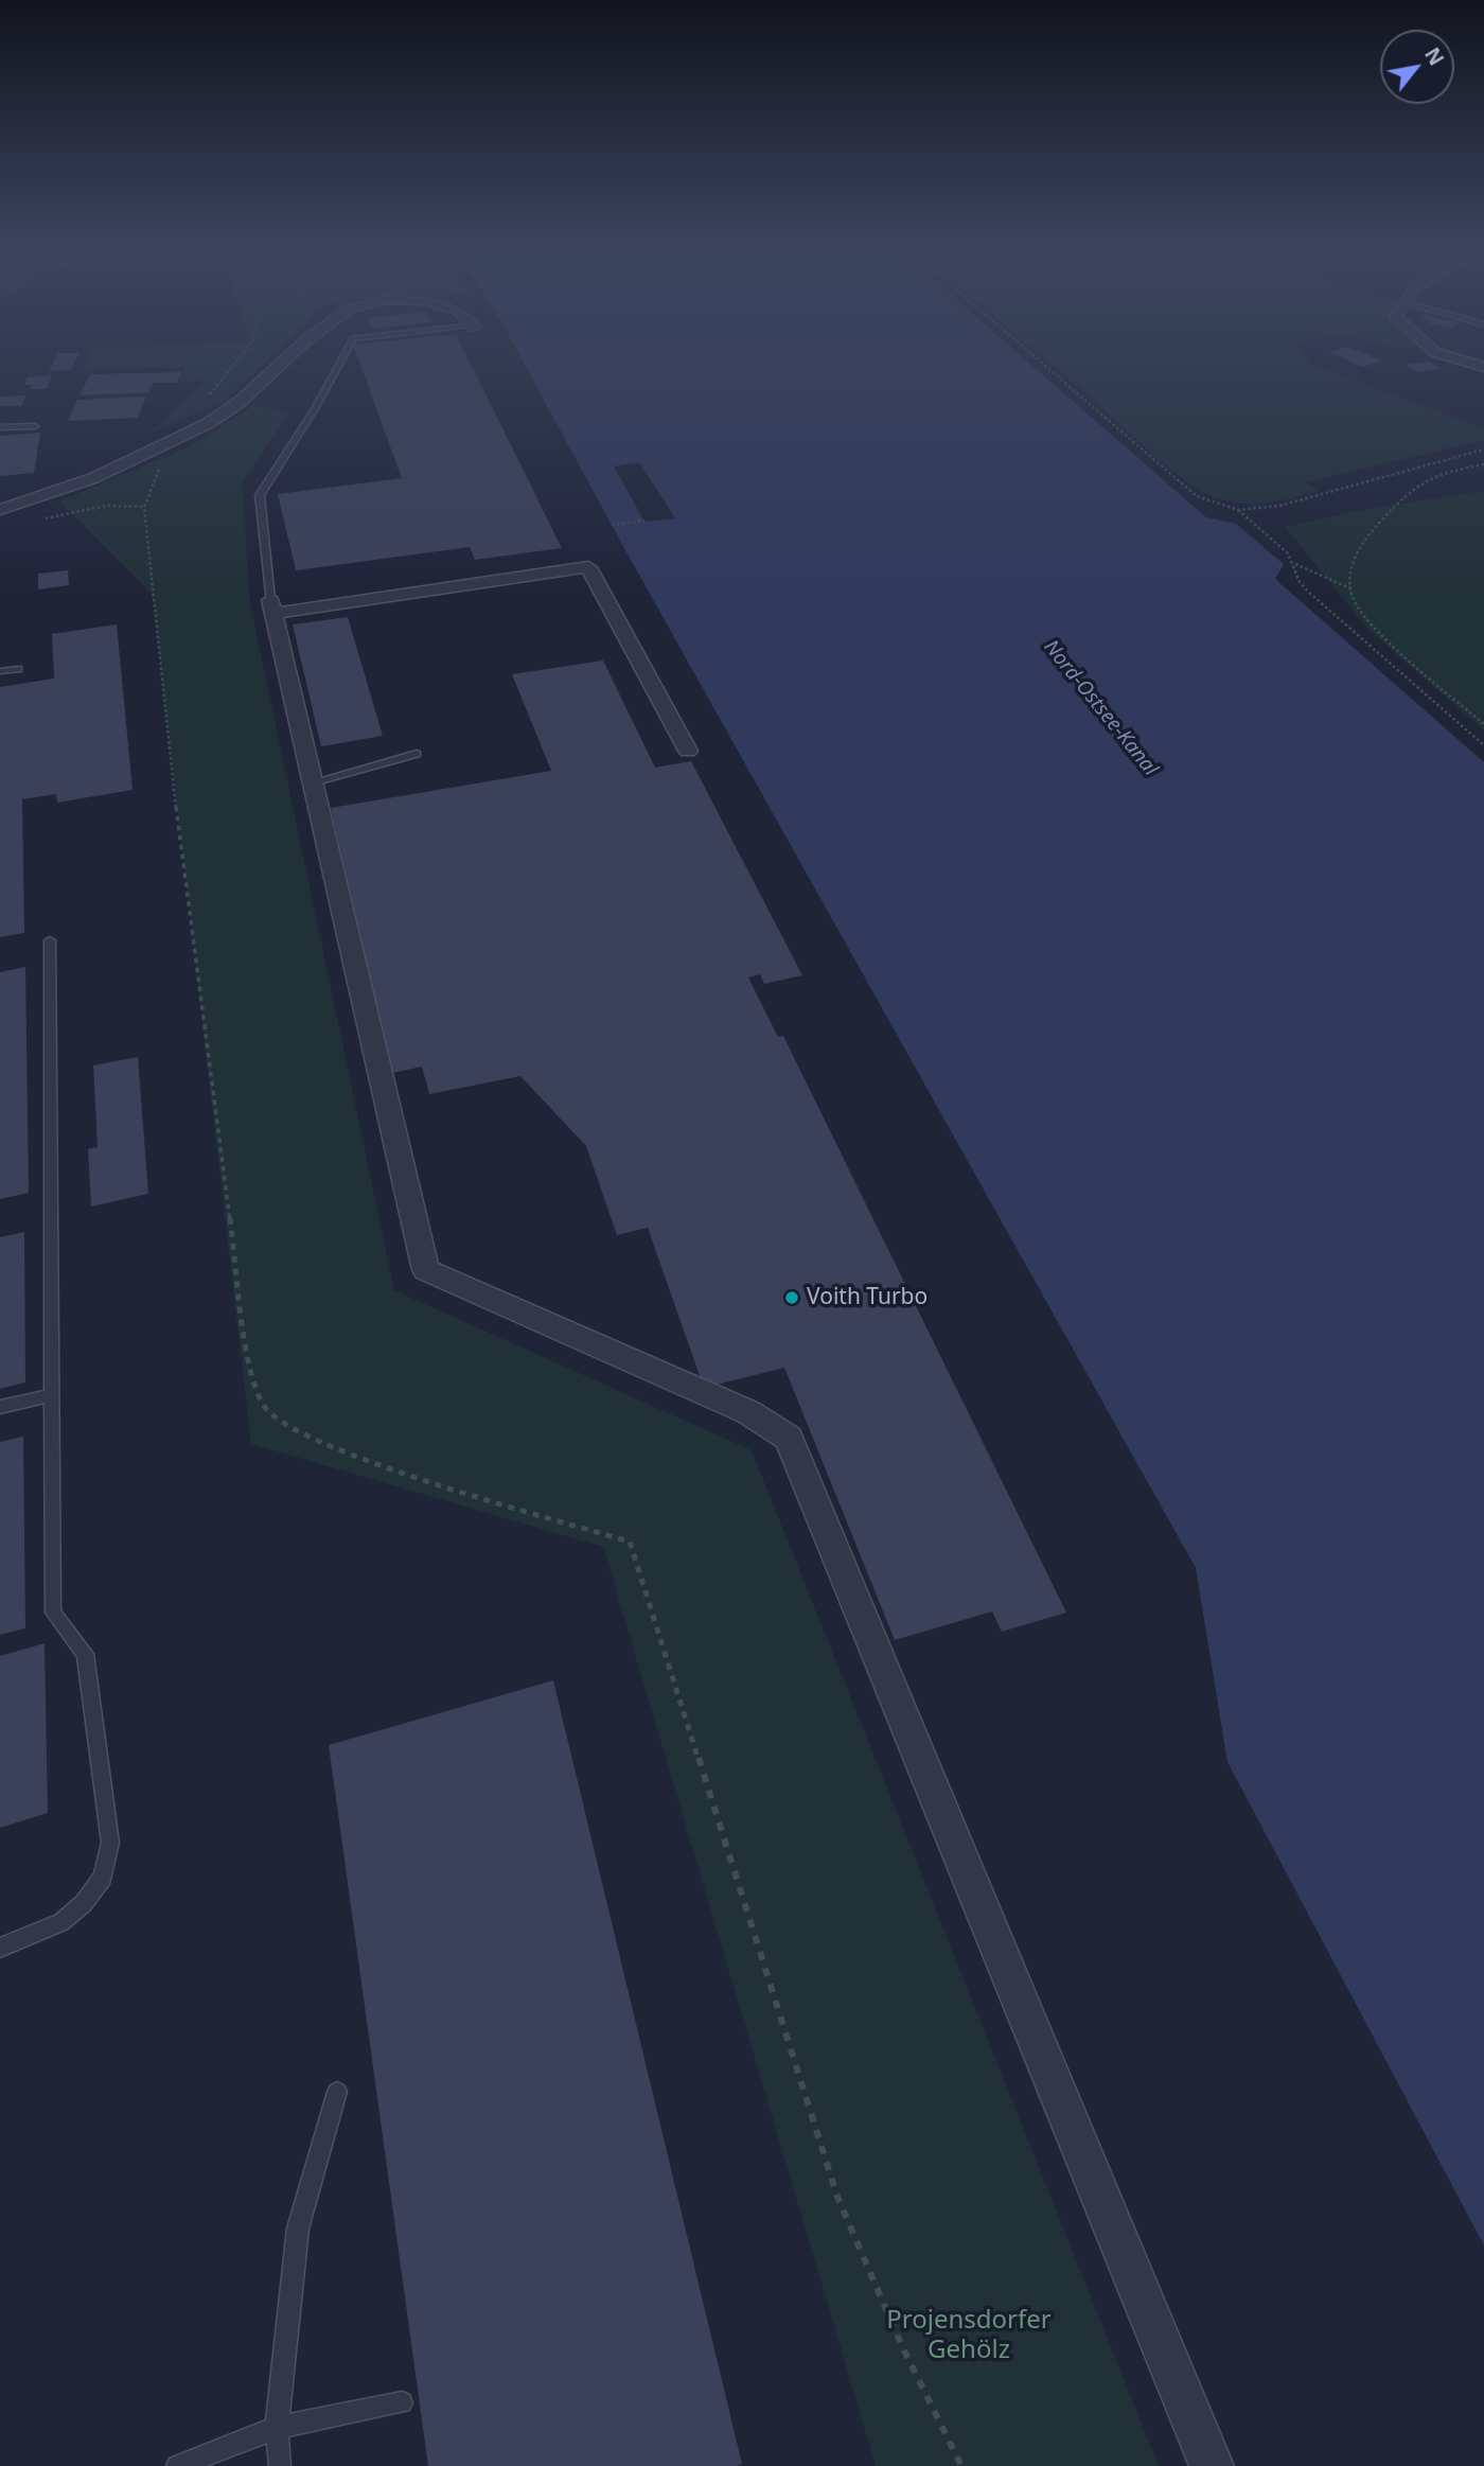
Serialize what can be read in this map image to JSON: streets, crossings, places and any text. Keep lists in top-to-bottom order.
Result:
{
  "water": ["Nord-Ostsee-Kanal"],
  "parks": ["Projensdorfer Gehölz"],
  "places": ["Voith Turbo"],
  "north": "top right"
}
